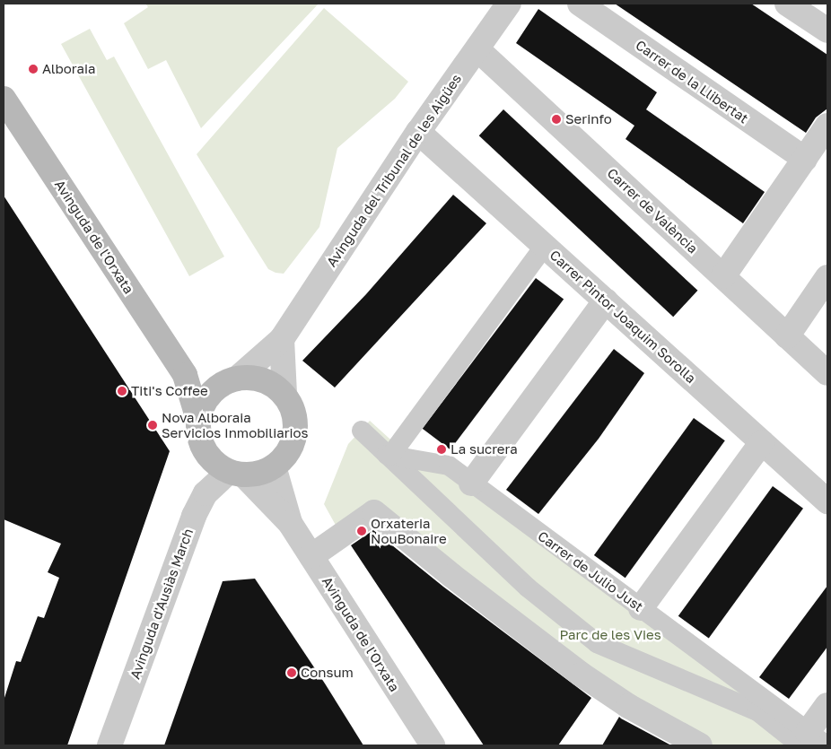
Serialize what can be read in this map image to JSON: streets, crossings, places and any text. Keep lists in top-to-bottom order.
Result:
{
  "streets": {
    "main road": ["Avinguda de l'Orxata"],
    "street": [
      "Carrer de la Llibertat",
      "Avinguda del Tribunal de les Aigües",
      "Carrer de València",
      "Carrer Pintor Joaquim Sorolla",
      "Carrer de Julio Just",
      "Avinguda d'Ausiàs March"
    ]
  },
  "crossings": [
    ["Avinguda del Tribunal de les Aigües", "Carrer de València"],
    ["Avinguda del Tribunal de les Aigües", "Avinguda de l'Orxata"],
    ["Avinguda del Tribunal de les Aigües", "Carrer Pintor Joaquim Sorolla"],
    ["Avinguda del Tribunal de les Aigües", "Avinguda d'Ausiàs March"],
    ["Avinguda de l'Orxata", "Avinguda d'Ausiàs March"]
  ],
  "parks": ["Parc de les Vies"],
  "places": [
    "Alboraia",
    "Serinfo",
    "Titi's Coffee",
    "Nova Alboraia Servicios Inmobiliarios",
    "La sucrera",
    "Orxateria NouBonaire",
    "Consum"
  ]
}
